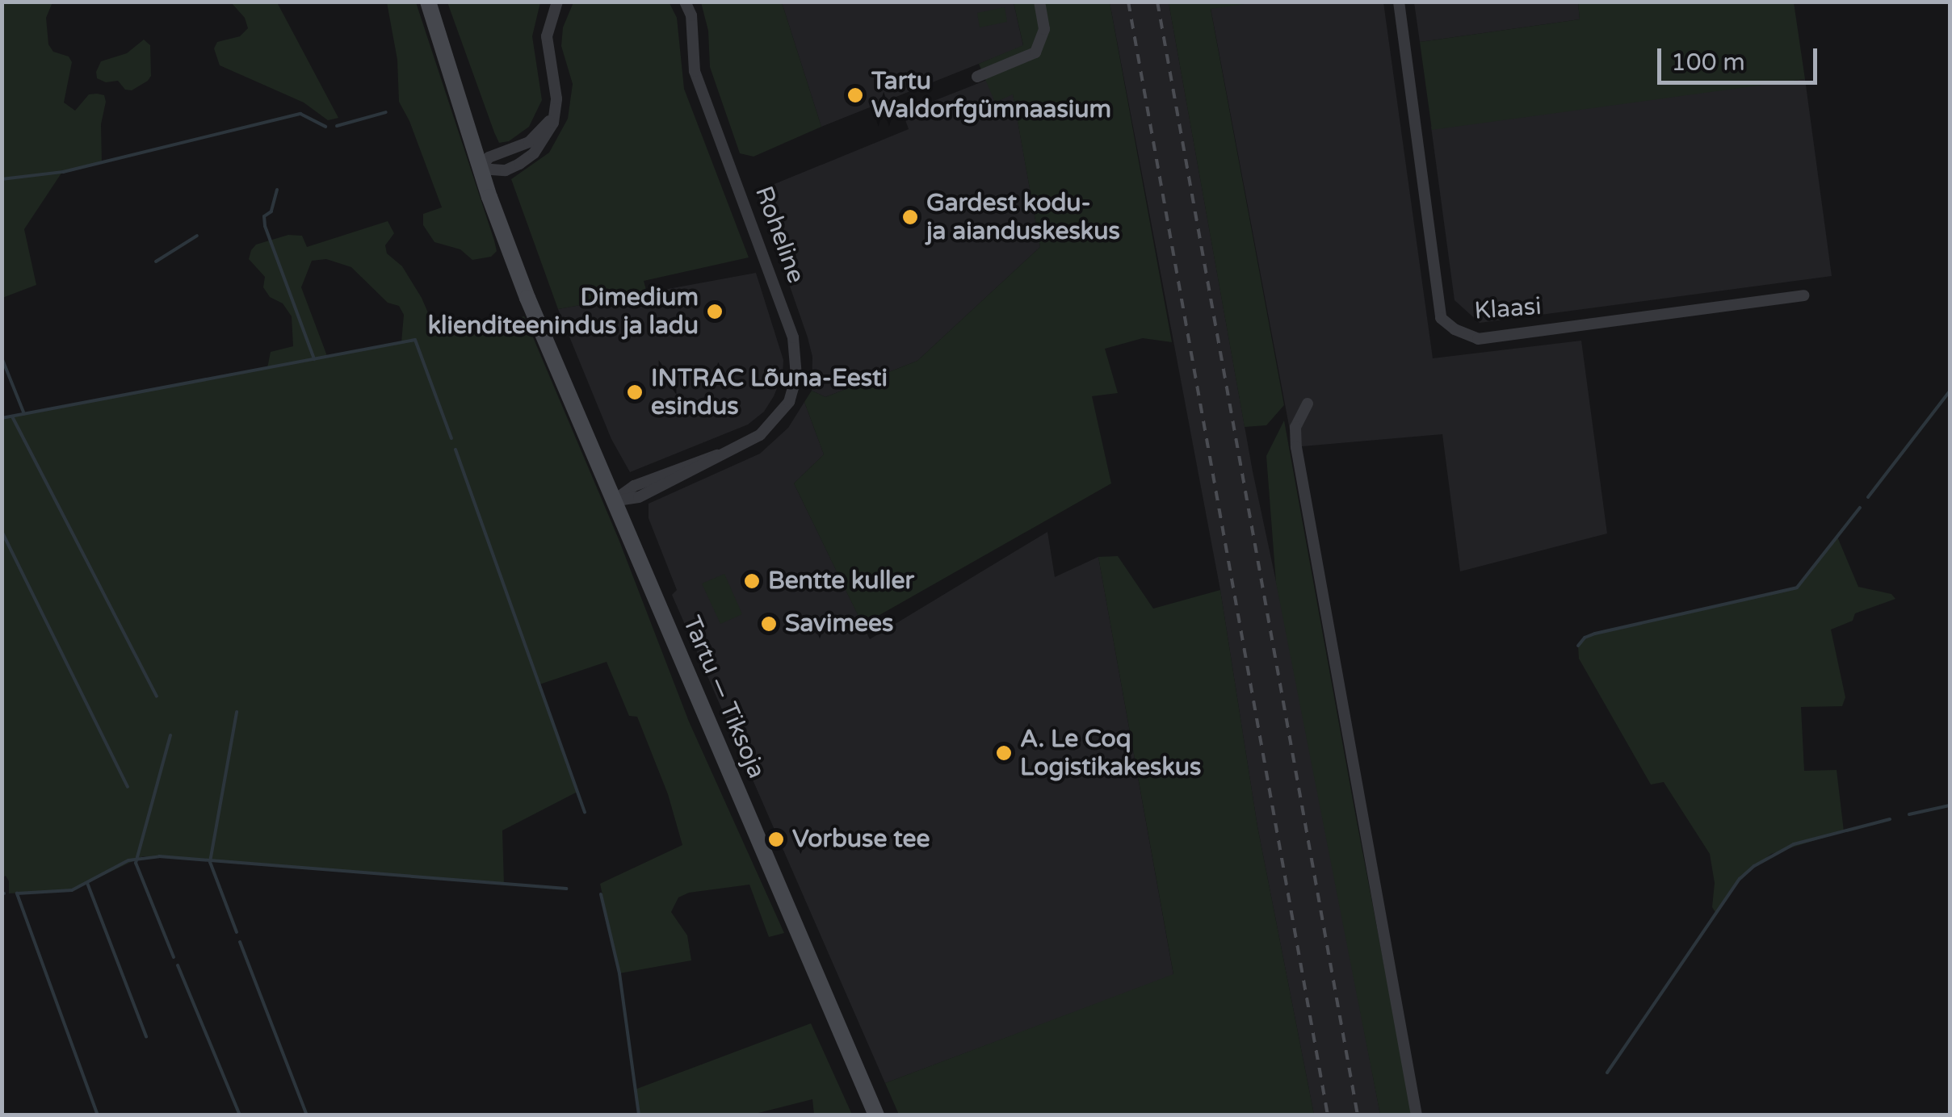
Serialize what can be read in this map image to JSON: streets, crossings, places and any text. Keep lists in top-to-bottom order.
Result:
{
  "streets": {
    "main road": ["Tartu — Tiksoja"],
    "street": ["Roheline", "Klaasi"]
  },
  "crossings": [
    ["Roheline", "Tartu — Tiksoja"]
  ],
  "places": [
    "Tartu Waldorfgümnaasium",
    "Gardest kodu- ja aianduskeskus",
    "Dimedium klienditeenindus ja ladu",
    "INTRAC Lõuna-Eesti esindus",
    "Bentte kuller",
    "Savimees",
    "A. Le Coq Logistikakeskus",
    "Vorbuse tee"
  ],
  "scale_bar": "100 m"
}
